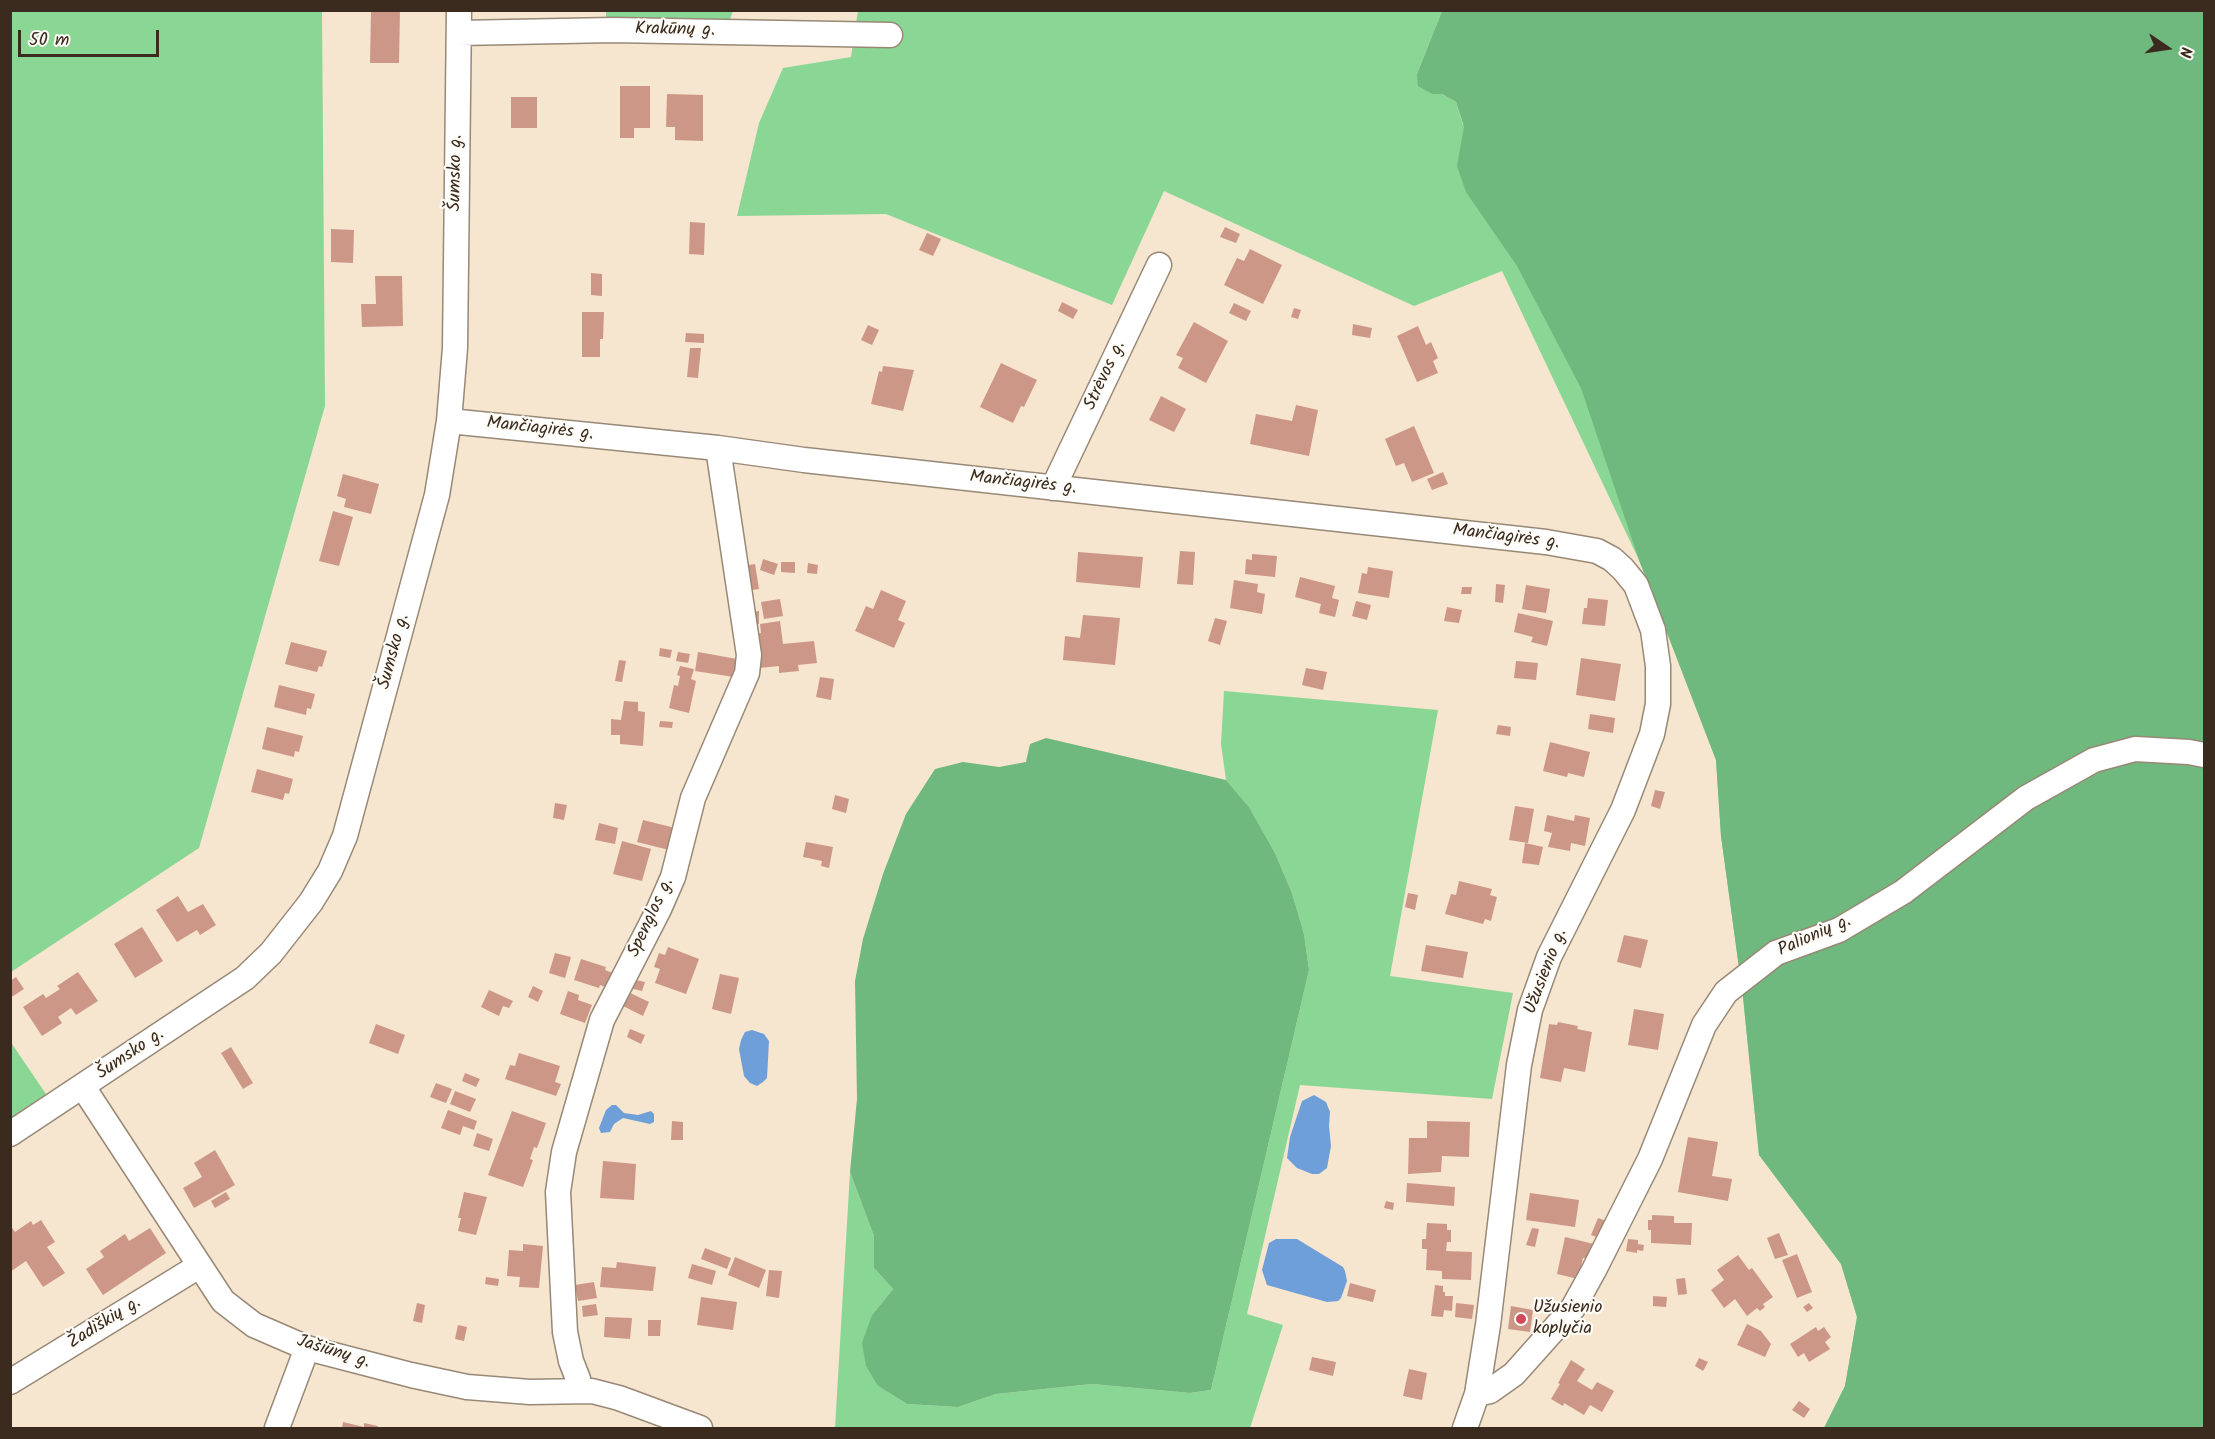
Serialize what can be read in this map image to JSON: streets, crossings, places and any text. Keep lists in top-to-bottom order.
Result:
{
  "streets": {
    "street": [
      "Krakūnų g.",
      "Šumsko g.",
      "Strėvos g.",
      "Mančiagirės g.",
      "Spenglos g.",
      "Palionių g.",
      "Užusienio g.",
      "Žadiškių g.",
      "Jašiūnų g."
    ]
  },
  "crossings": [
    ["Krakūnų g.", "Šumsko g."],
    ["Šumsko g.", "Mančiagirės g."],
    ["Šumsko g.", "Jašiūnų g."],
    ["Strėvos g.", "Mančiagirės g."],
    ["Mančiagirės g.", "Spenglos g."],
    ["Mančiagirės g.", "Užusienio g."],
    ["Spenglos g.", "Jašiūnų g."],
    ["Palionių g.", "Užusienio g."],
    ["Žadiškių g.", "Jašiūnų g."]
  ],
  "places": ["Užusienio koplyčia"],
  "scale_bar": "50 m",
  "north": "right"
}
